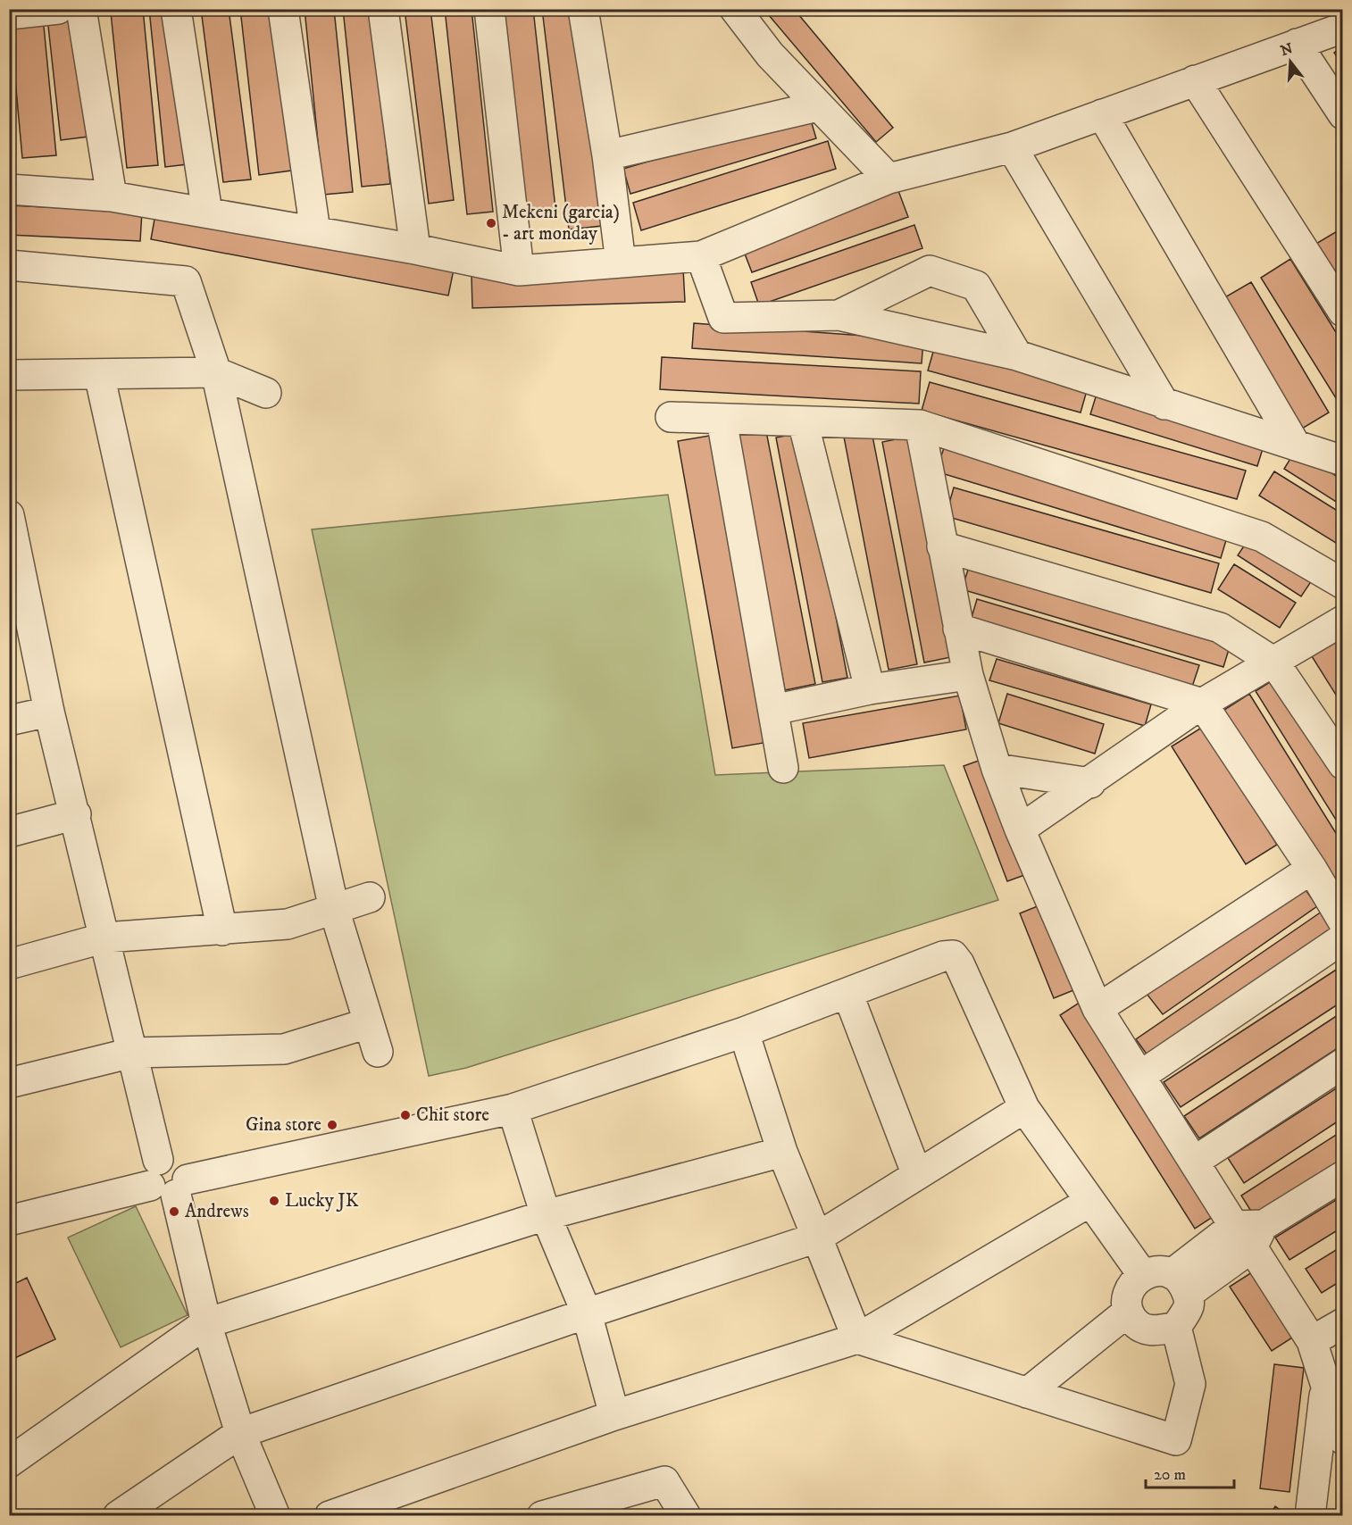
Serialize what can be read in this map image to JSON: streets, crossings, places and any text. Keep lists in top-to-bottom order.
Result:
{
  "places": [
    "Mekeni (garcia) - art monday",
    "Chit store",
    "Gina store",
    "Lucky JK",
    "Andrews"
  ],
  "scale_bar": "20 m",
  "north": "top"
}
